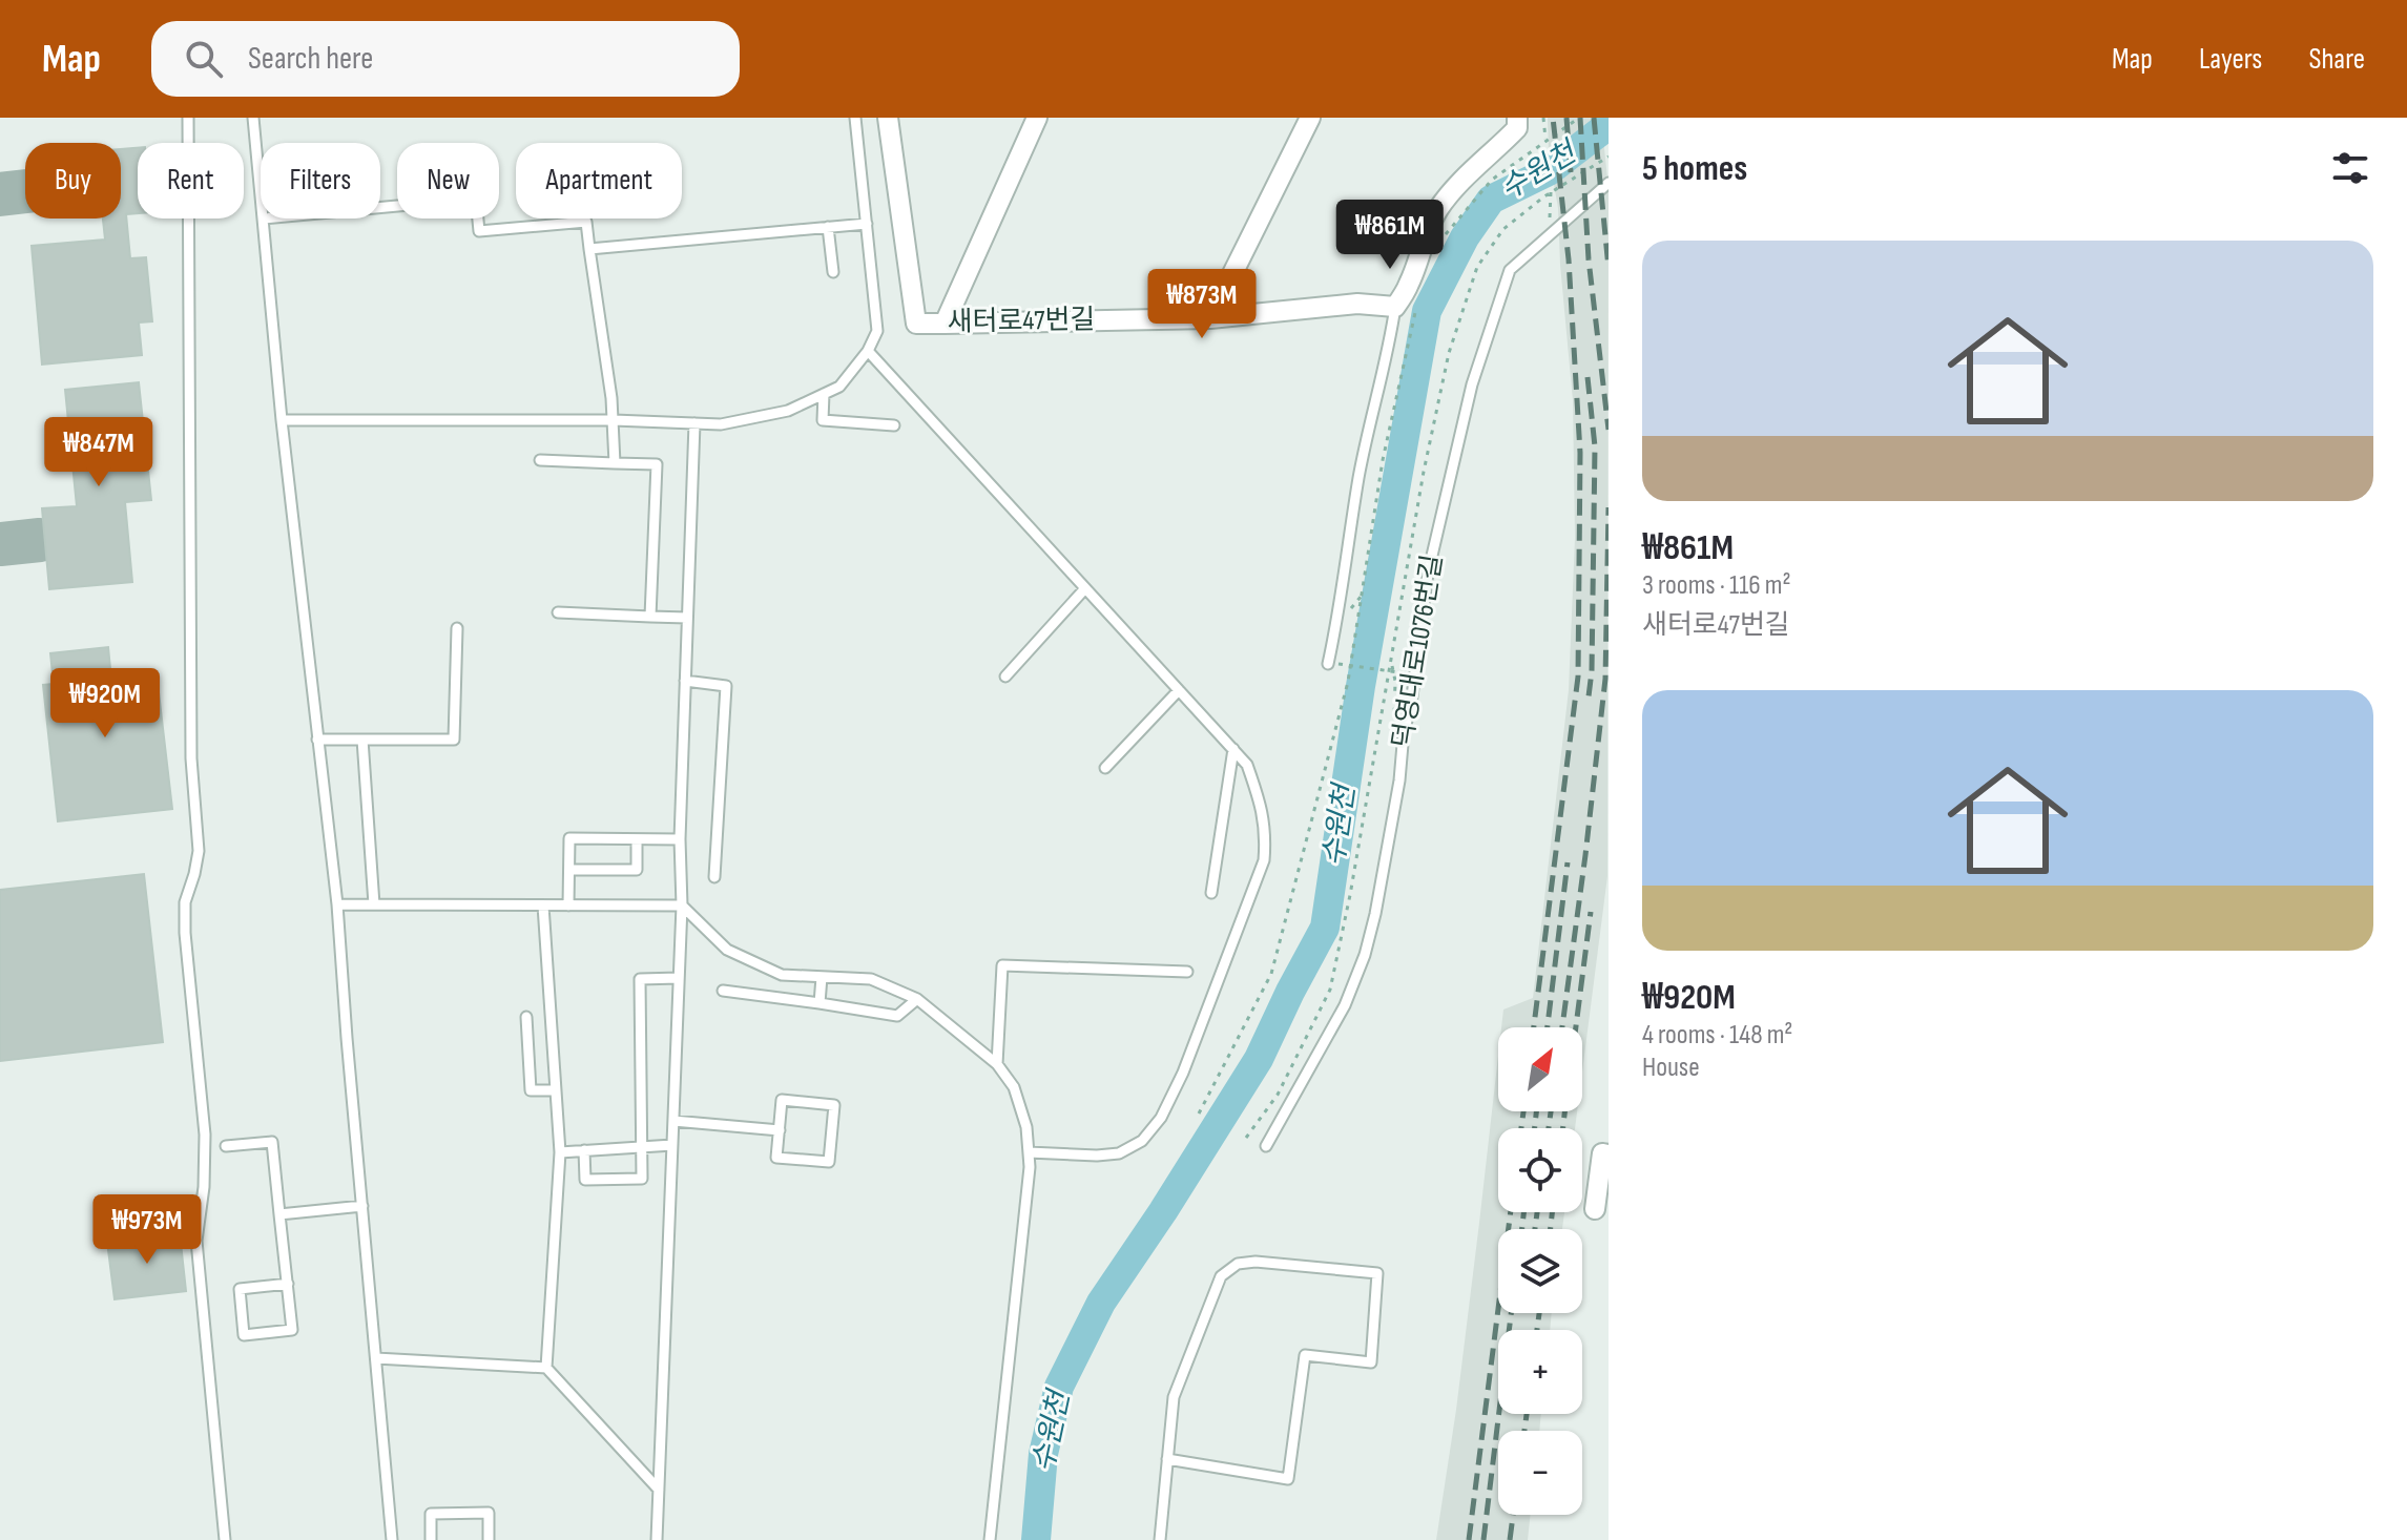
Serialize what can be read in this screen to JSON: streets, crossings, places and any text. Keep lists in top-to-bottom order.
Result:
{
  "streets": {
    "street": ["새터로47번길"],
    "lane": ["덕영대로1076번길"]
  },
  "water": ["수원천"],
  "north": "top right",
  "page": {
    "header": "Map",
    "search": "Search here",
    "nav": ["Map", "Layers", "Share"],
    "heading": "5 homes",
    "chip": [
      "Buy",
      "Rent",
      "Filters",
      "New",
      "Apartment"
    ],
    "price": [
      "₩861M",
      "₩873M",
      "₩847M",
      "₩920M",
      "₩973M"
    ],
    "list": [
      {
        "name": "₩861M",
        "note": "3 rooms · 116 m² · 새터로47번길"
      },
      {
        "name": "₩920M",
        "note": "4 rooms · 148 m² · House"
      }
    ],
    "map_buttons": ["+", "−"]
  }
}
